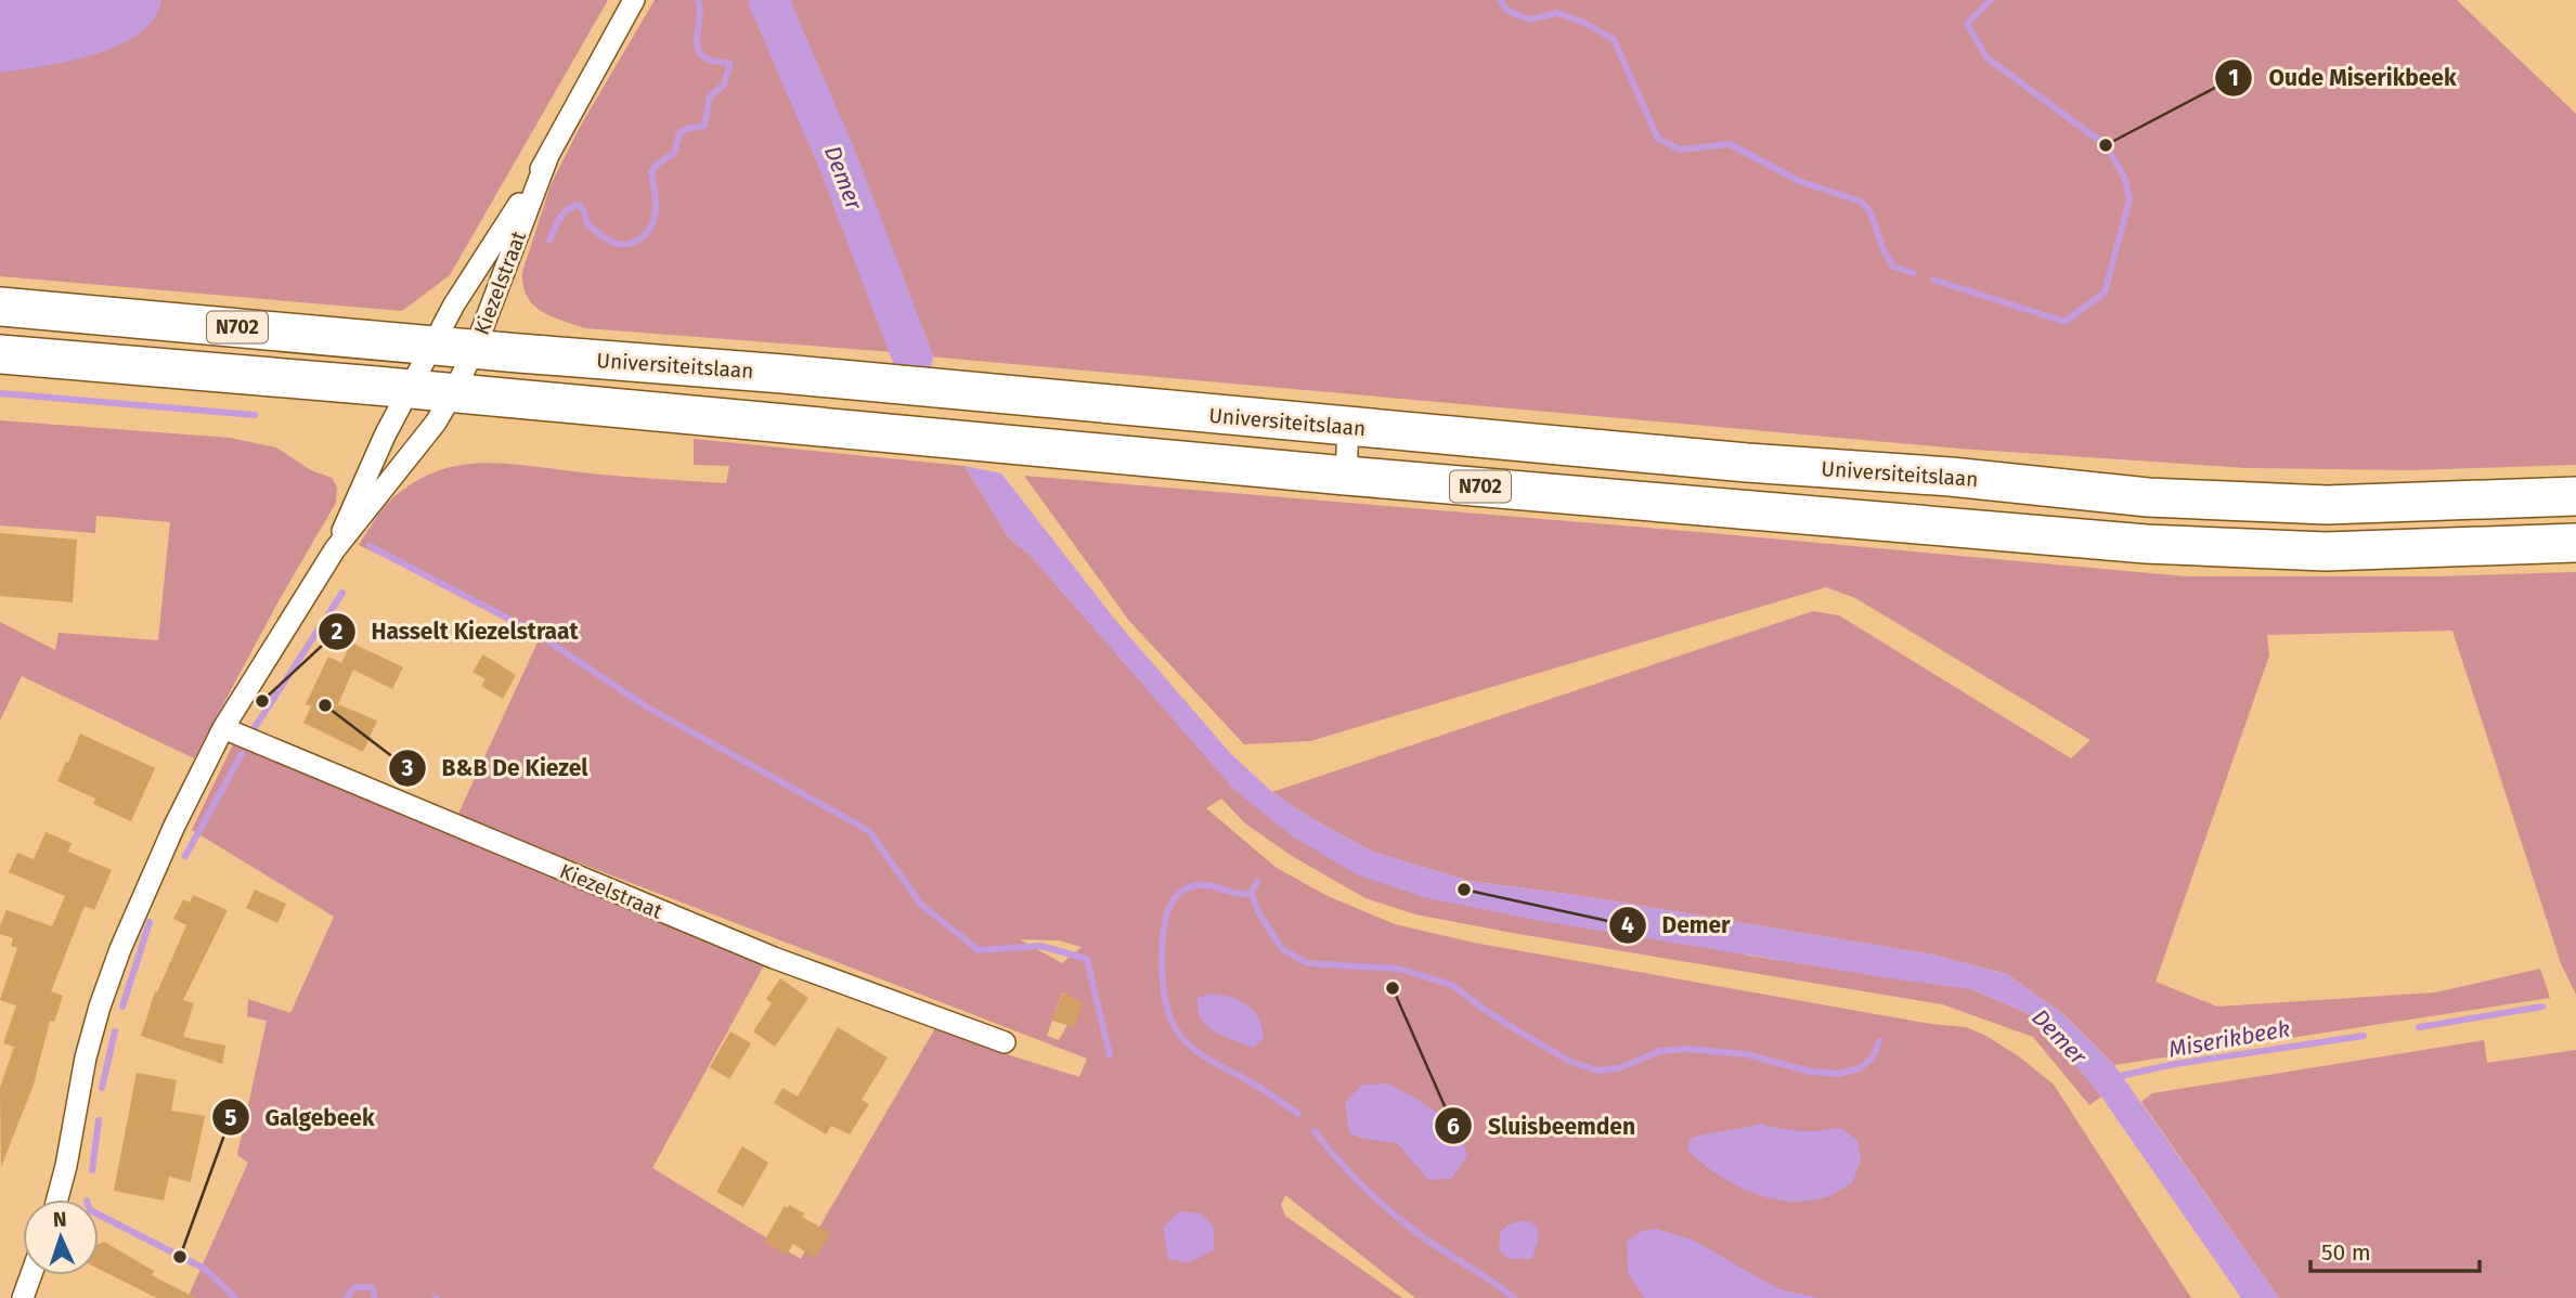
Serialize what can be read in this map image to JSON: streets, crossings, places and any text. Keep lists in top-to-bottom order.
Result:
{
  "streets": {
    "highway": ["N702", "Universiteitslaan"],
    "street": ["Kiezelstraat"]
  },
  "crossings": [
    ["Kiezelstraat", "N702"],
    ["Kiezelstraat", "Universiteitslaan"]
  ],
  "water": ["Demer", "Miserikbeek"],
  "places": [
    "Oude Miserikbeek",
    "Hasselt Kiezelstraat",
    "B&B De Kiezel",
    "Demer",
    "Sluisbeemden",
    "Galgebeek"
  ],
  "scale_bar": "50 m",
  "north": "top"
}
